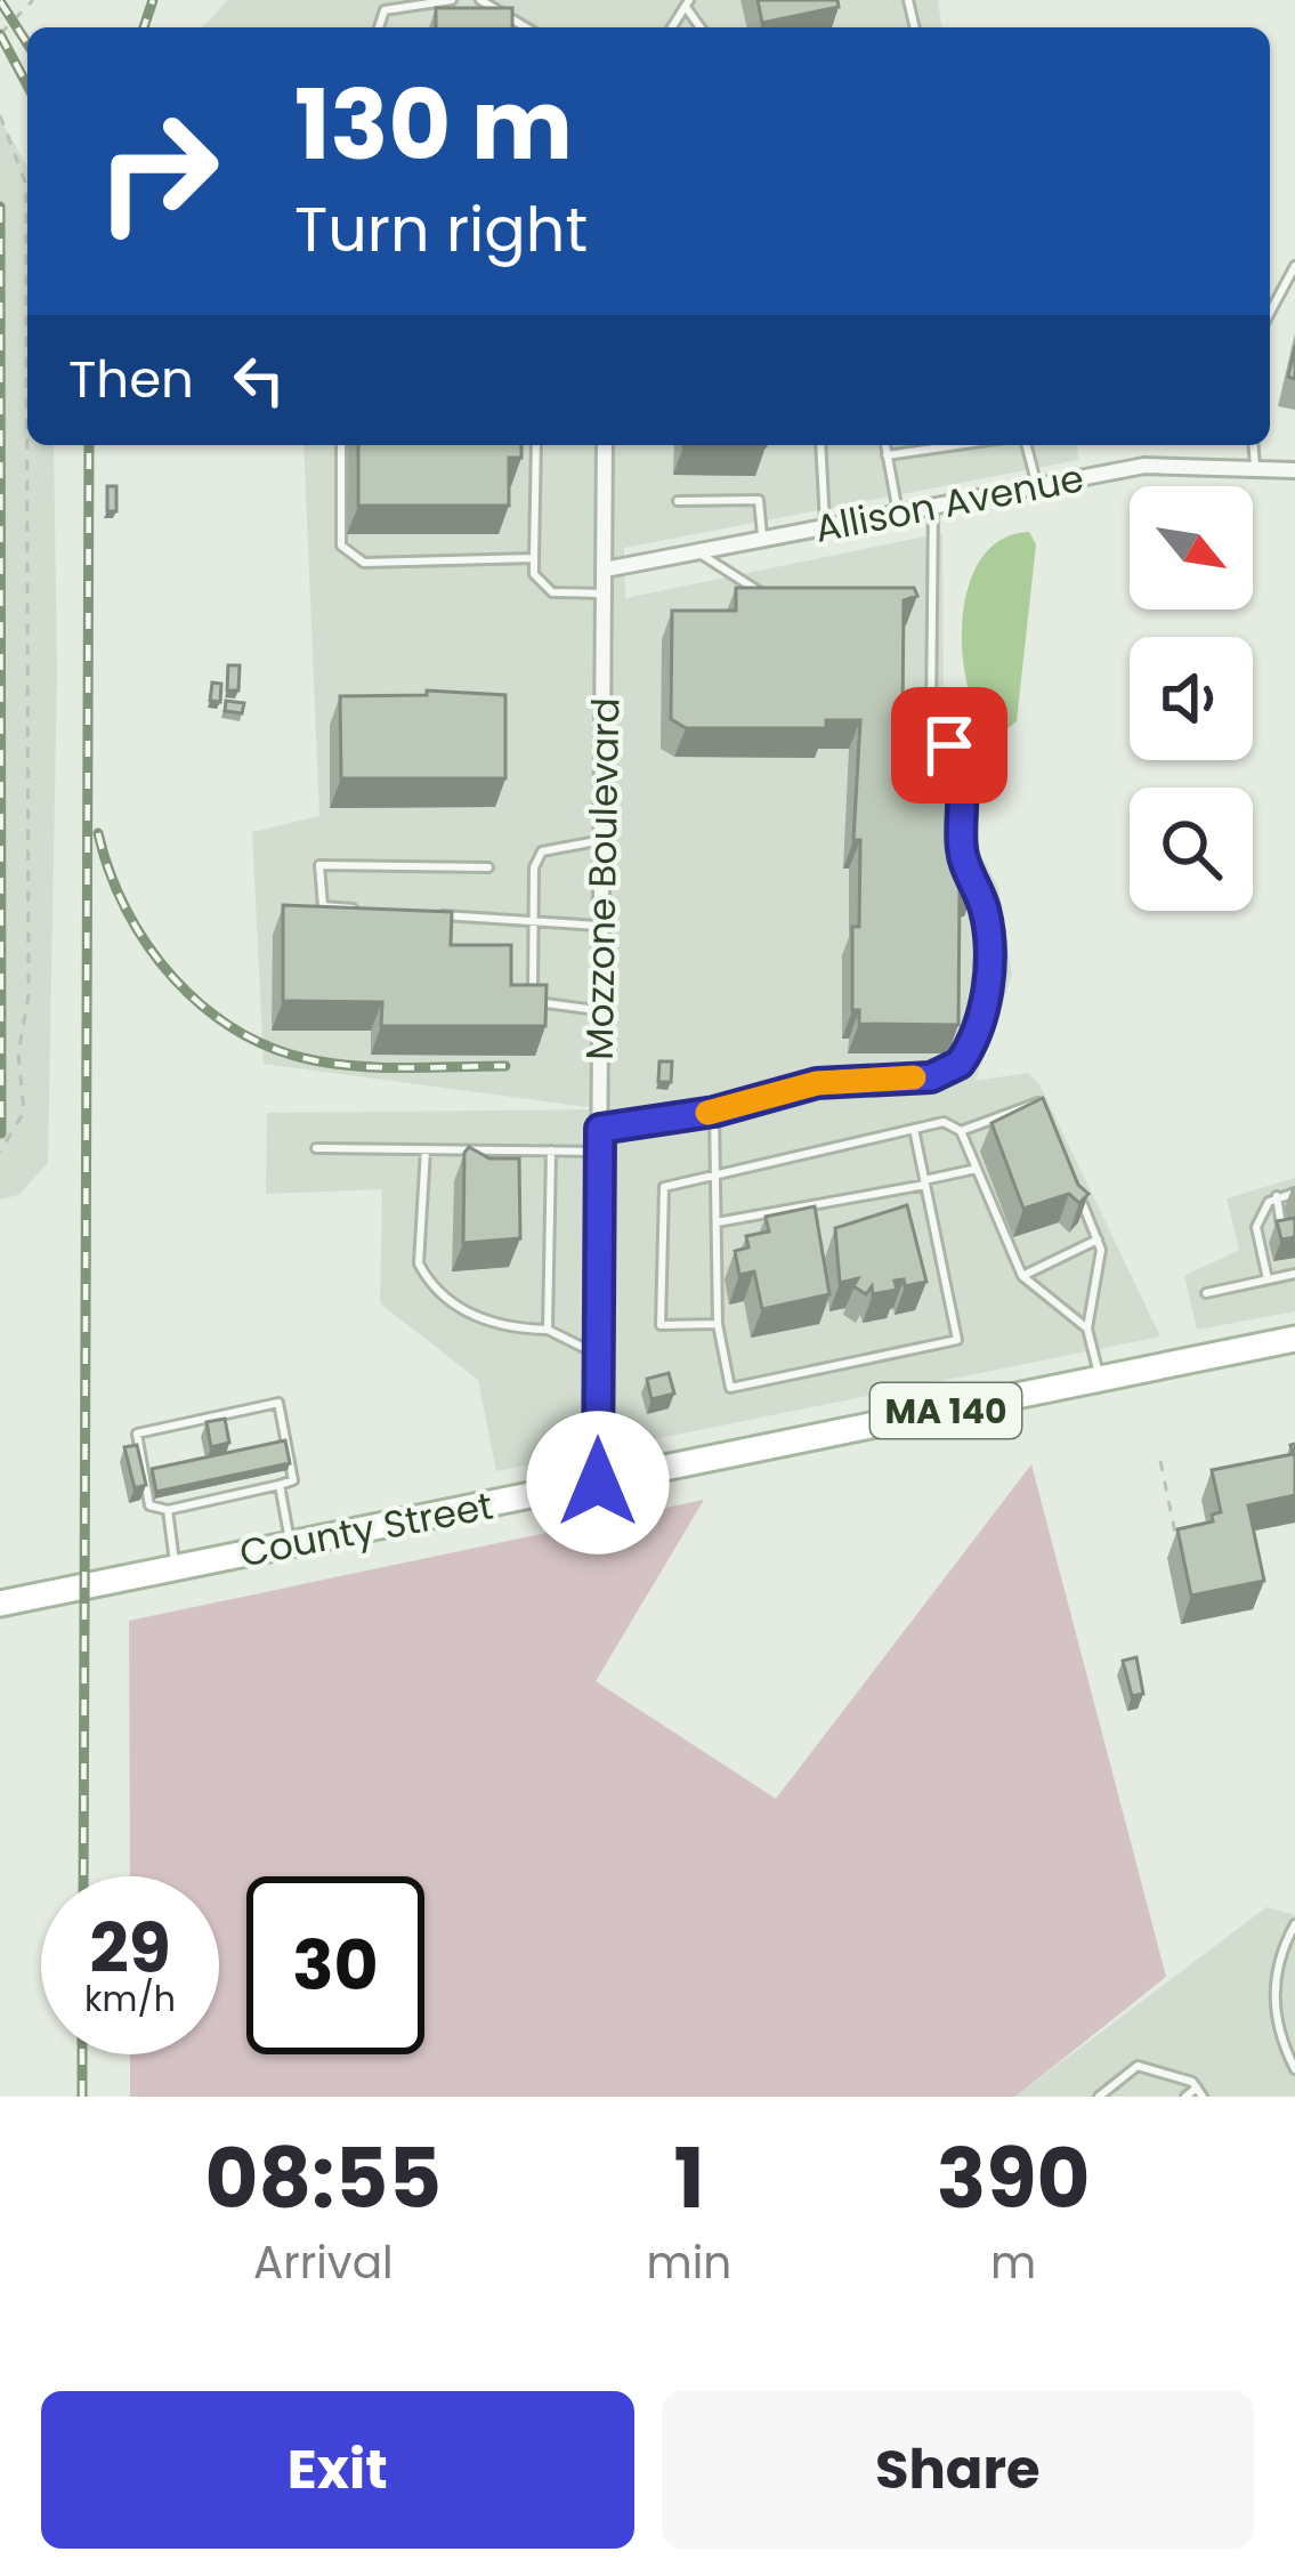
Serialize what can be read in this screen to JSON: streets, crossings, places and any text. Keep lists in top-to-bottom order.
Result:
{
  "streets": {
    "main road": ["MA 140", "County Street"],
    "street": ["Allison Avenue", "Mozzone Boulevard"]
  },
  "crossings": [
    ["Allison Avenue", "Mozzone Boulevard"],
    ["Mozzone Boulevard", "County Street"]
  ],
  "north": "bottom right",
  "page": {
    "turn": ["130 m", "Turn right"],
    "then": "Then",
    "speed": "29 km/h",
    "limit": "30",
    "eta": [
      "08:55",
      "Arrival",
      "1",
      "min",
      "390",
      "m"
    ],
    "buttons": ["Exit", "Share"]
  }
}
